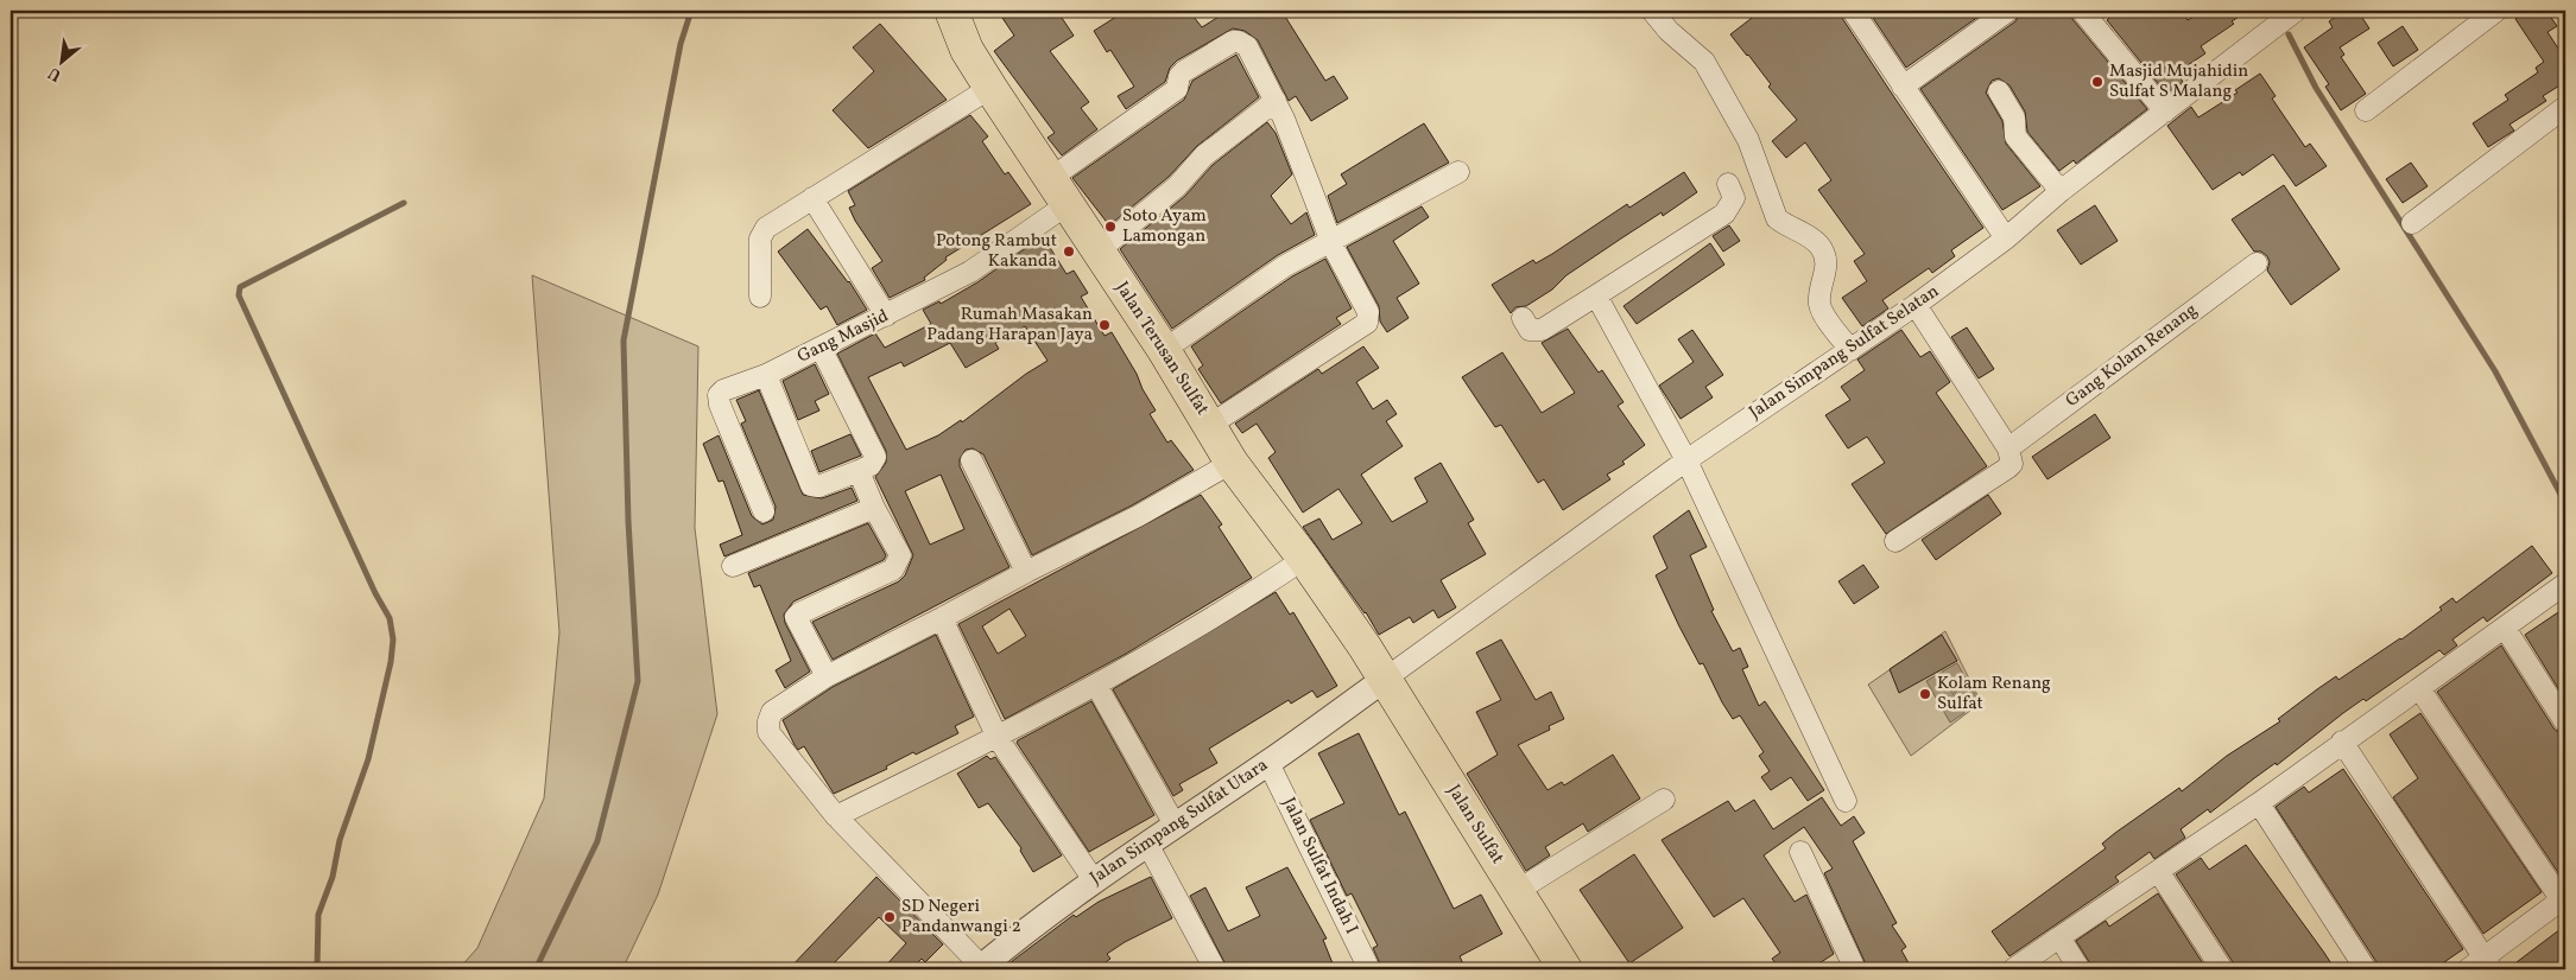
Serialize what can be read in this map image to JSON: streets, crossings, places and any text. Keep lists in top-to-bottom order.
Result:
{
  "streets": {
    "main road": ["Jalan Terusan Sulfat", "Jalan Sulfat"],
    "street": [
      "Gang Masjid",
      "Jalan Simpang Sulfat Selatan",
      "Gang Kolam Renang",
      "Jalan Simpang Sulfat Utara",
      "Jalan Sulfat Indah I"
    ]
  },
  "crossings": [
    ["Gang Masjid", "Jalan Terusan Sulfat"],
    ["Jalan Terusan Sulfat", "Jalan Simpang Sulfat Selatan"],
    ["Jalan Terusan Sulfat", "Jalan Simpang Sulfat Utara"],
    ["Jalan Terusan Sulfat", "Jalan Sulfat"],
    ["Jalan Simpang Sulfat Selatan", "Jalan Simpang Sulfat Utara"],
    ["Jalan Simpang Sulfat Selatan", "Jalan Sulfat"],
    ["Jalan Simpang Sulfat Utara", "Jalan Sulfat"],
    ["Jalan Simpang Sulfat Utara", "Jalan Sulfat Indah I"]
  ],
  "places": [
    "Masjid Mujahidin Sulfat S Malang",
    "Soto Ayam Lamongan",
    "Potong Rambut Kakanda",
    "Rumah Masakan Padang Harapan Jaya",
    "Kolam Renang Sulfat",
    "SD Negeri Pandanwangi 2"
  ],
  "north": "bottom left"
}
